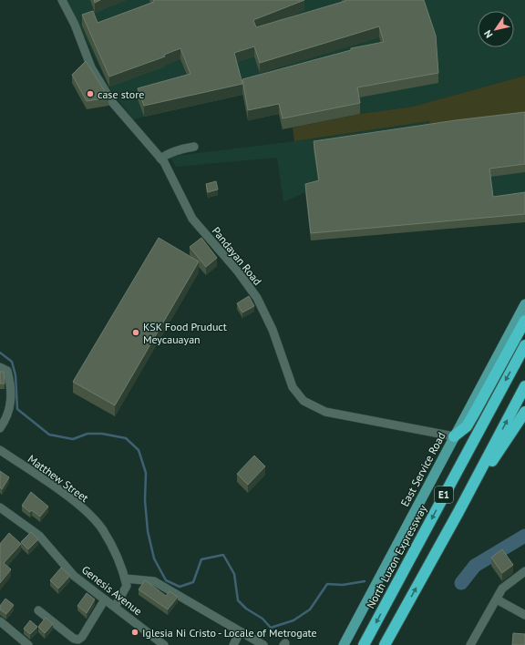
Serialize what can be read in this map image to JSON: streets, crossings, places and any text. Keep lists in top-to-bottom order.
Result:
{
  "streets": {
    "highway": ["E1", "North Luzon Expressway"],
    "main road": ["East Service Road"],
    "street": ["Pandayan Road", "Matthew Street", "Genesis Avenue"]
  },
  "crossings": [
    ["Pandayan Road", "East Service Road"],
    ["Matthew Street", "Genesis Avenue"]
  ],
  "places": ["case store", "KSK Food Pruduct Meycauayan", "Iglesia Ni Cristo - Locale of Metrogate"],
  "north": "bottom left"
}
